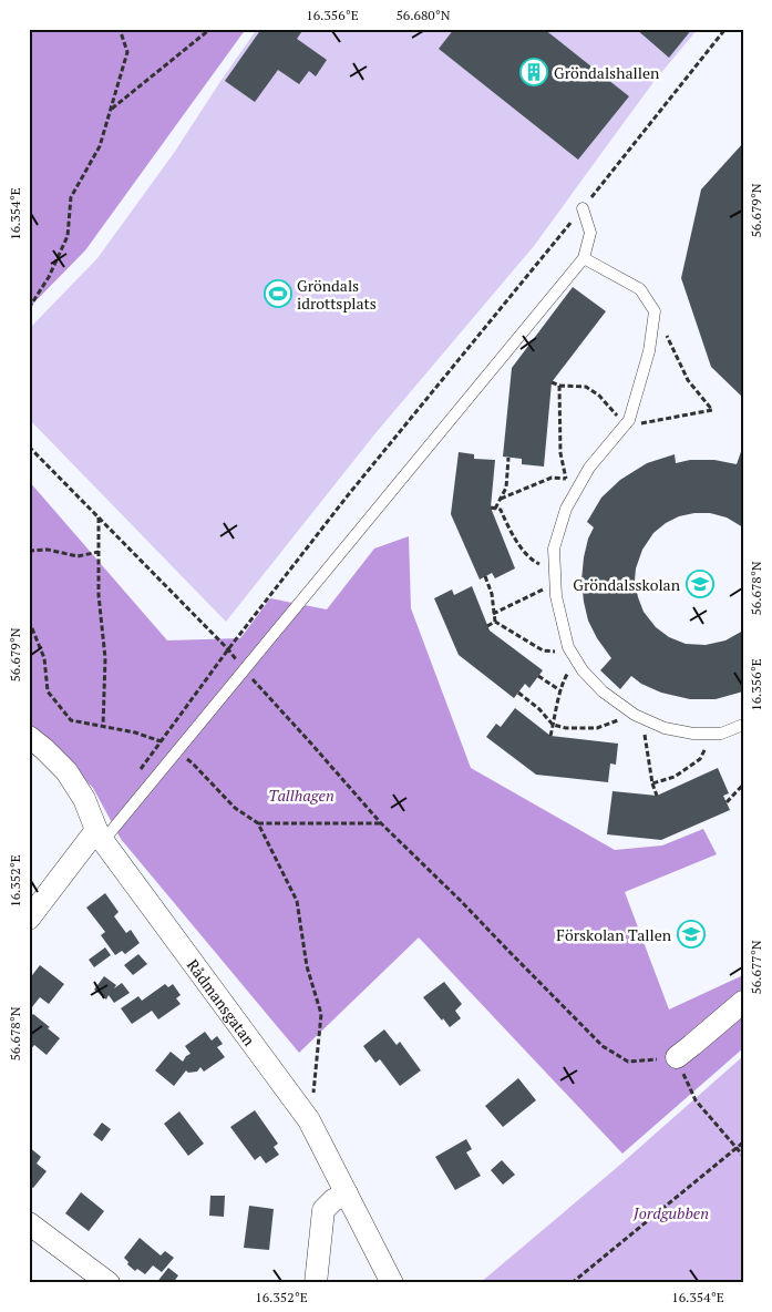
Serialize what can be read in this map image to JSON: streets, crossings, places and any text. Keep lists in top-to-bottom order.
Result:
{
  "streets": {
    "street": ["Rådmansgatan"]
  },
  "parks": ["Tallhagen", "Jordgubben"],
  "places": {
    "building": ["Gröndalshallen"],
    "sports": ["Gröndals idrottsplats"],
    "school or university": ["Gröndalsskolan", "Förskolan Tallen"]
  },
  "coordinates": [
    "16.356°E",
    "56.680°N",
    "56.679°N",
    "16.354°E",
    "56.678°N",
    "16.352°E",
    "56.677°N"
  ]
}
